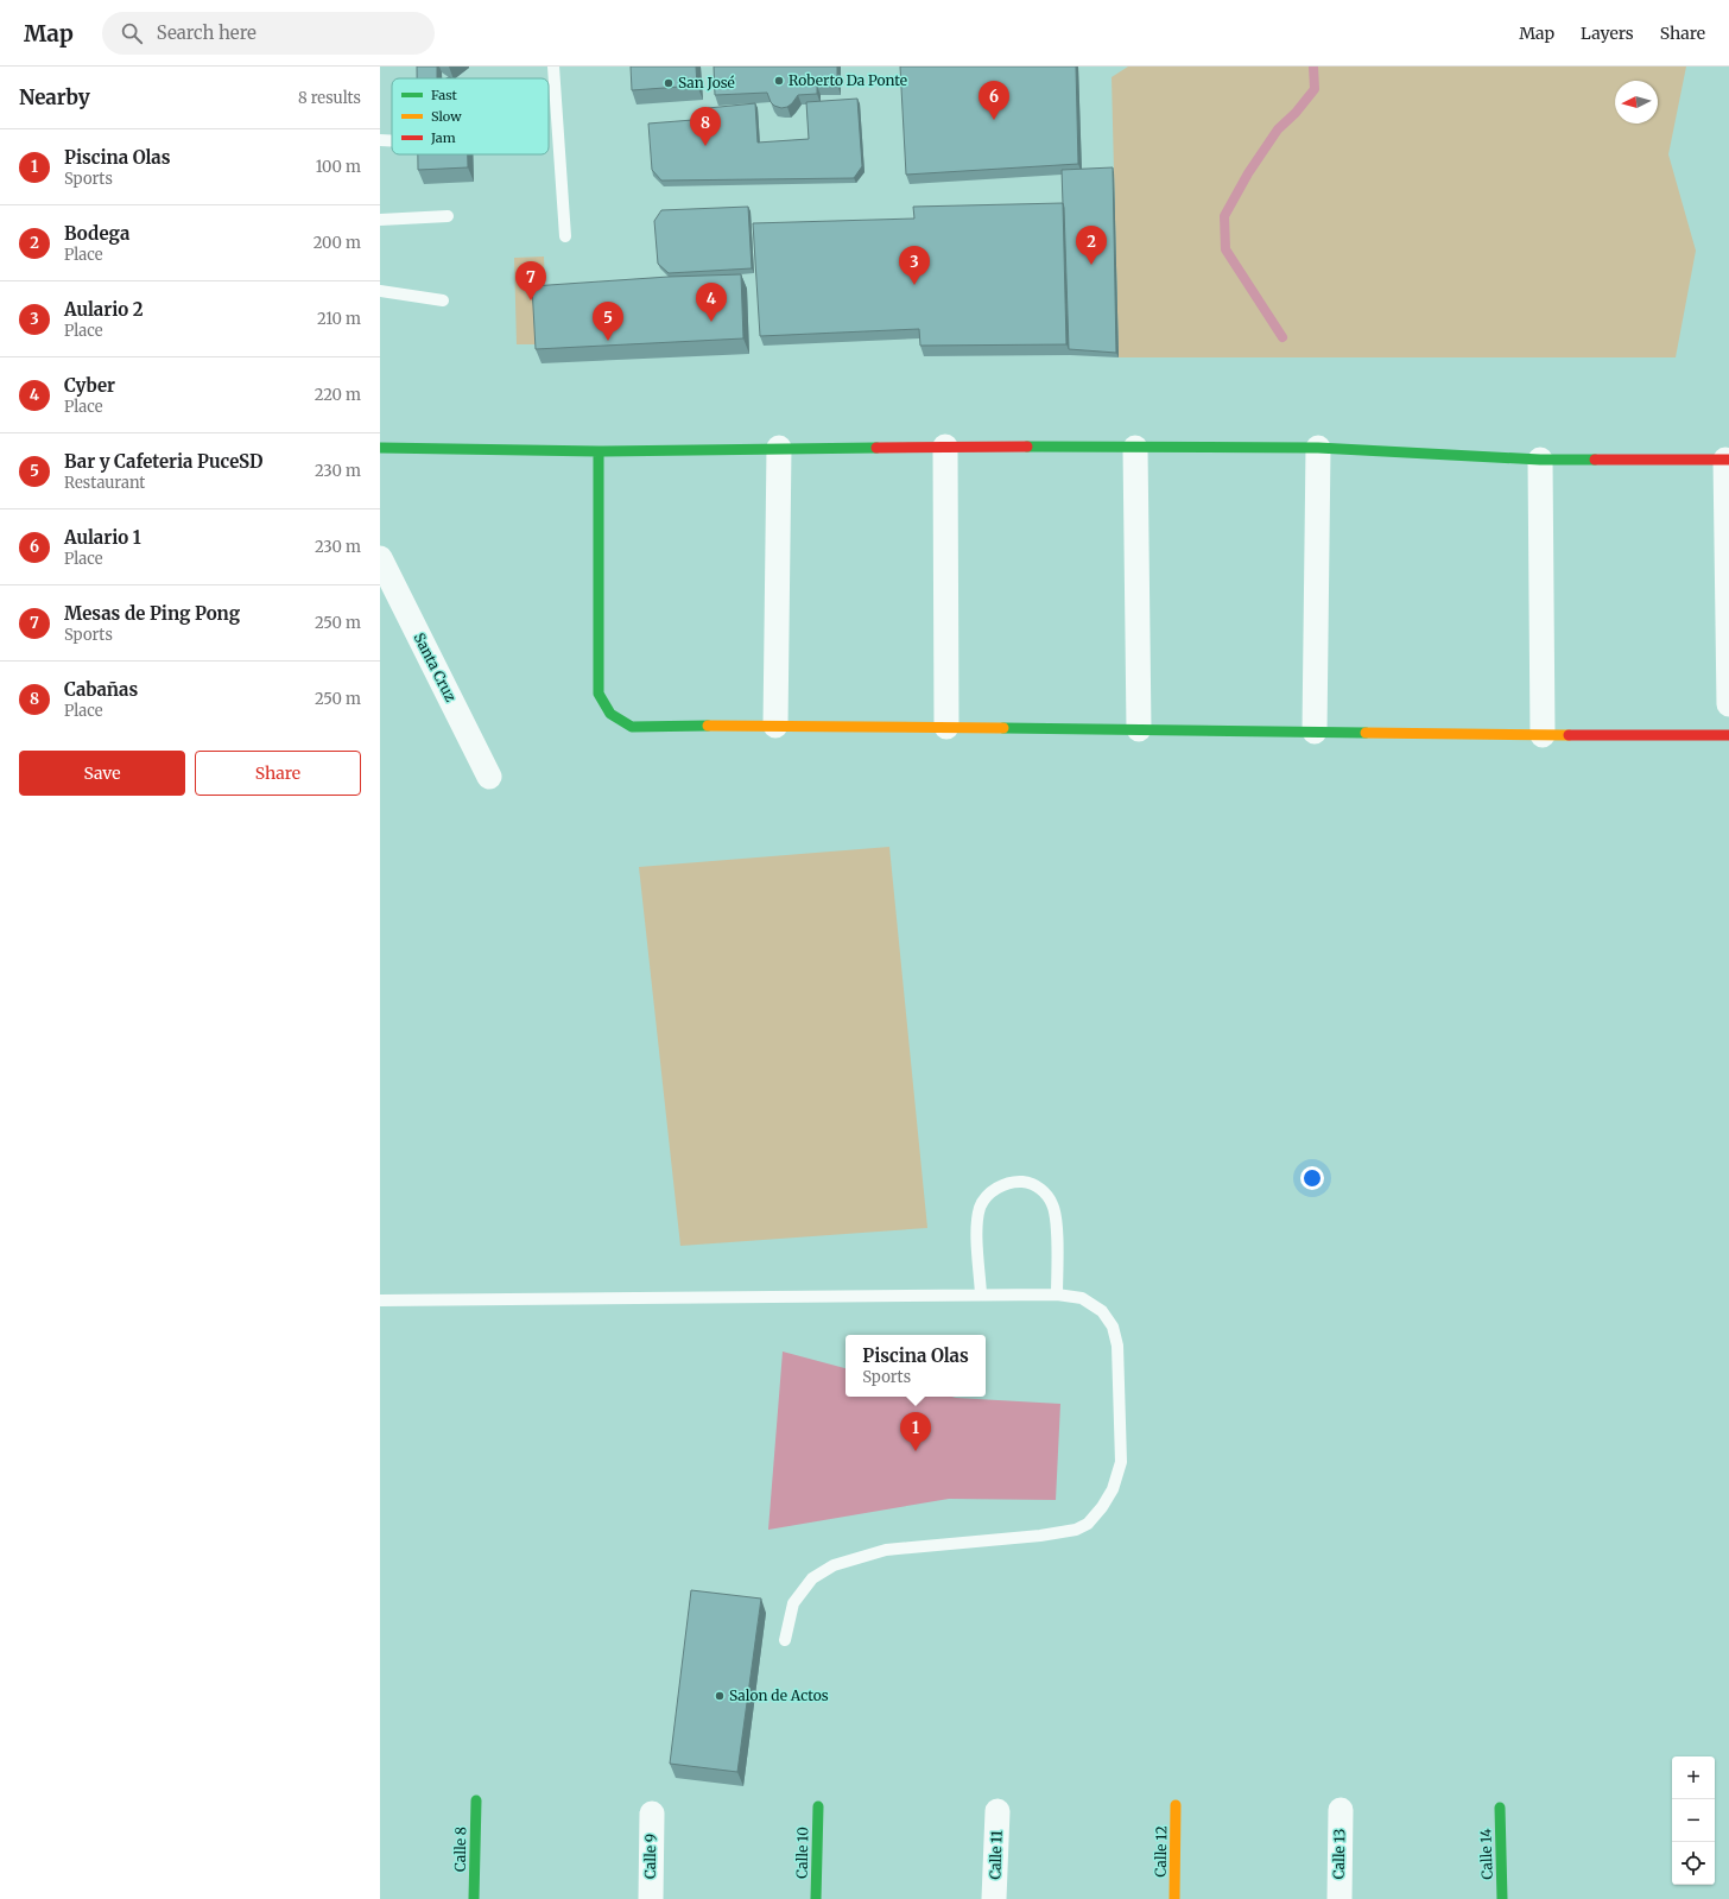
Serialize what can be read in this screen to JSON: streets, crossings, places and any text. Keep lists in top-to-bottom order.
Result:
{
  "streets": {
    "street": [
      "Santa Cruz",
      "Calle 8",
      "Calle 12",
      "Calle 10",
      "Calle 13",
      "Calle 14",
      "Calle 11",
      "Calle 9"
    ]
  },
  "places": ["Roberto Da Ponte", "San José", "Salon de Actos"],
  "legend": ["Fast", "Slow", "Jam"],
  "north": "left",
  "page": {
    "header": "Map",
    "search": "Search here",
    "nav": ["Map", "Layers", "Share"],
    "heading": ["Nearby", "8 results"],
    "pins": [
      "6",
      "8",
      "2",
      "3",
      "7",
      "4",
      "5",
      "1"
    ],
    "list": [
      {
        "mark": "1",
        "name": "Piscina Olas",
        "note": "Sports",
        "value": "100 m"
      },
      {
        "mark": "2",
        "name": "Bodega",
        "note": "Place",
        "value": "200 m"
      },
      {
        "mark": "3",
        "name": "Aulario 2",
        "note": "Place",
        "value": "210 m"
      },
      {
        "mark": "4",
        "name": "Cyber",
        "note": "Place",
        "value": "220 m"
      },
      {
        "mark": "5",
        "name": "Bar y Cafeteria PuceSD",
        "note": "Restaurant",
        "value": "230 m"
      },
      {
        "mark": "6",
        "name": "Aulario 1",
        "note": "Place",
        "value": "230 m"
      },
      {
        "mark": "7",
        "name": "Mesas de Ping Pong",
        "note": "Sports",
        "value": "250 m"
      },
      {
        "mark": "8",
        "name": "Cabañas",
        "note": "Place",
        "value": "250 m"
      }
    ],
    "buttons": ["Save", "Share"],
    "popup": ["Piscina Olas", "Sports"],
    "map_buttons": ["+", "−"]
  }
}
